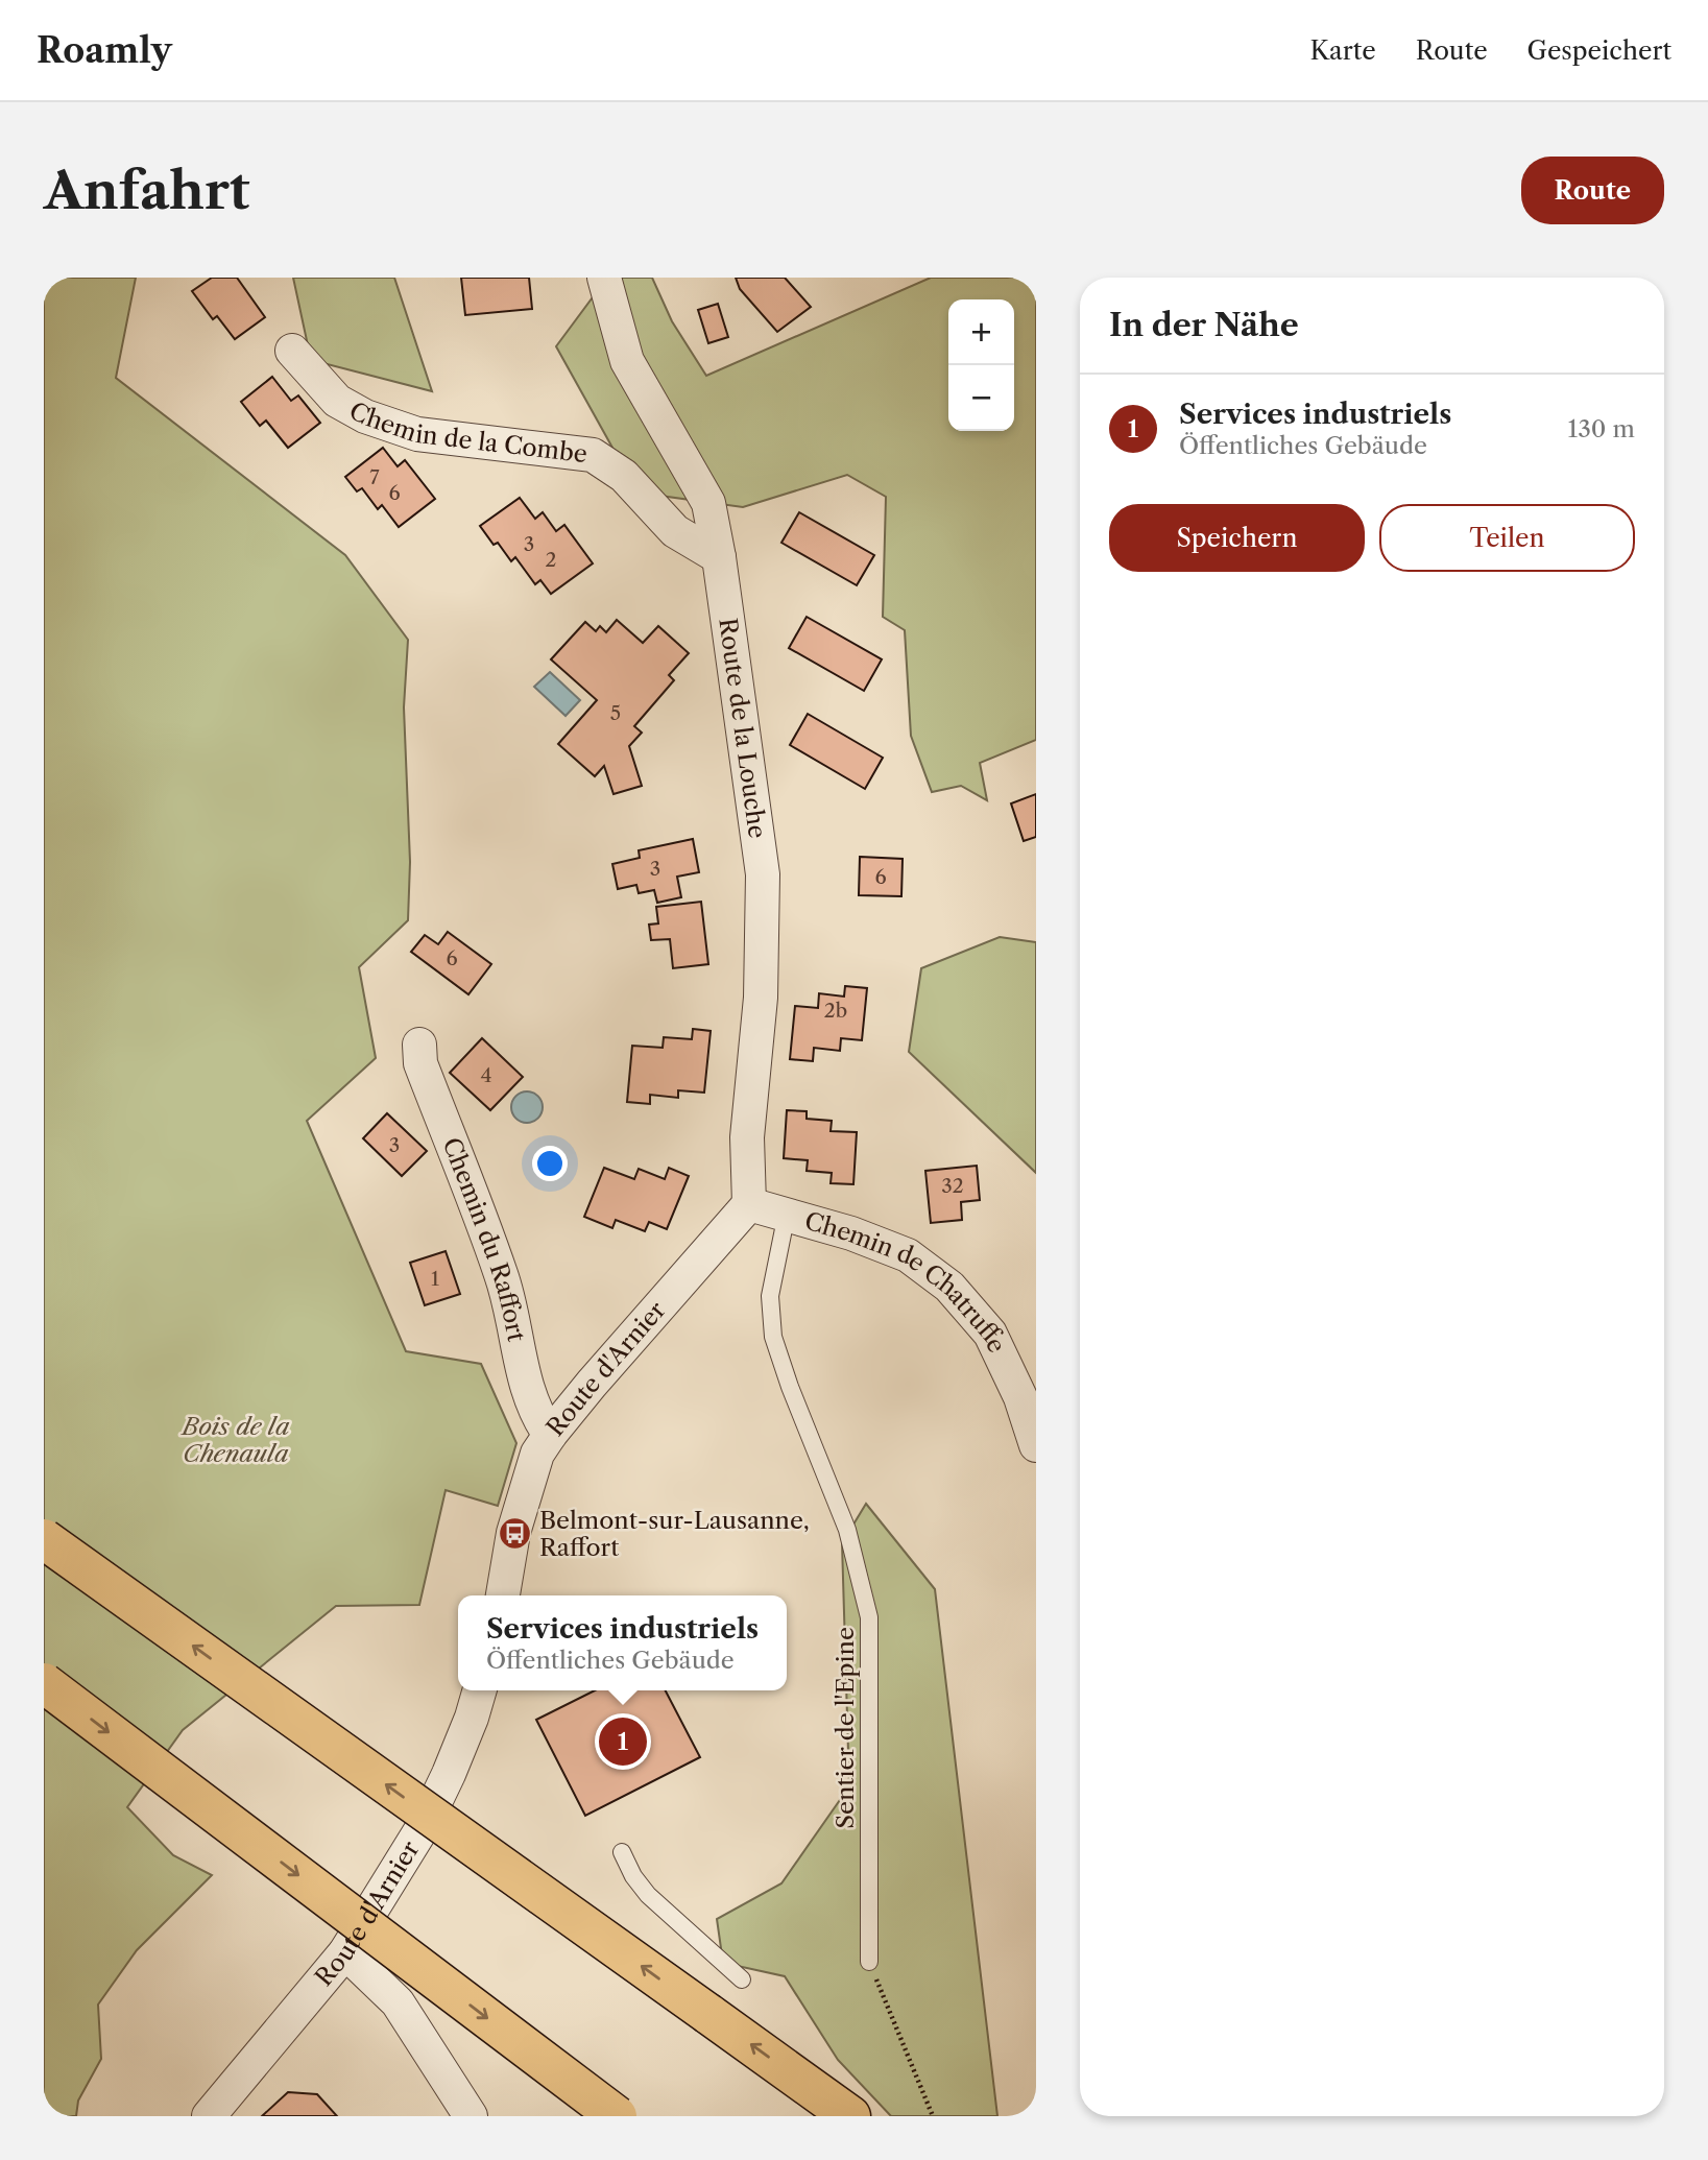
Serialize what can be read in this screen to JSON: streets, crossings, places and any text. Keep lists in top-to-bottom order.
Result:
{
  "streets": {
    "street": [
      "Chemin de la Combe",
      "Route de la Louche",
      "Chemin du Raffort",
      "Chemin de Chatruffe",
      "Route d'Arnier"
    ],
    "lane": ["Sentier de l'Epine"]
  },
  "crossings": [
    ["Chemin de la Combe", "Route de la Louche"],
    ["Route de la Louche", "Chemin de Chatruffe"],
    ["Route de la Louche", "Route d'Arnier"],
    ["Chemin du Raffort", "Route d'Arnier"],
    ["Chemin de Chatruffe", "Route d'Arnier"],
    ["Chemin de Chatruffe", "Sentier de l'Epine"]
  ],
  "parks": ["Bois de la Chenaula"],
  "places": {
    "bus stop": ["Belmont-sur-Lausanne, Raffort"]
  },
  "house_numbers": [
    "7",
    "6",
    "3",
    "2",
    "5",
    "3",
    "6",
    "6",
    "2b",
    "4",
    "3",
    "32",
    "1"
  ],
  "page": {
    "header": "Roamly",
    "nav": ["Karte", "Route", "Gespeichert"],
    "buttons": [
      "Route",
      ["Speichern", "Teilen"]
    ],
    "title": "Anfahrt",
    "heading": "In der Nähe",
    "map_buttons": ["+", "−"],
    "list": [
      {
        "mark": "1",
        "name": "Services industriels",
        "note": "Öffentliches Gebäude",
        "value": "130 m"
      }
    ],
    "popup": ["Services industriels", "Öffentliches Gebäude"],
    "pins": "1"
  }
}
